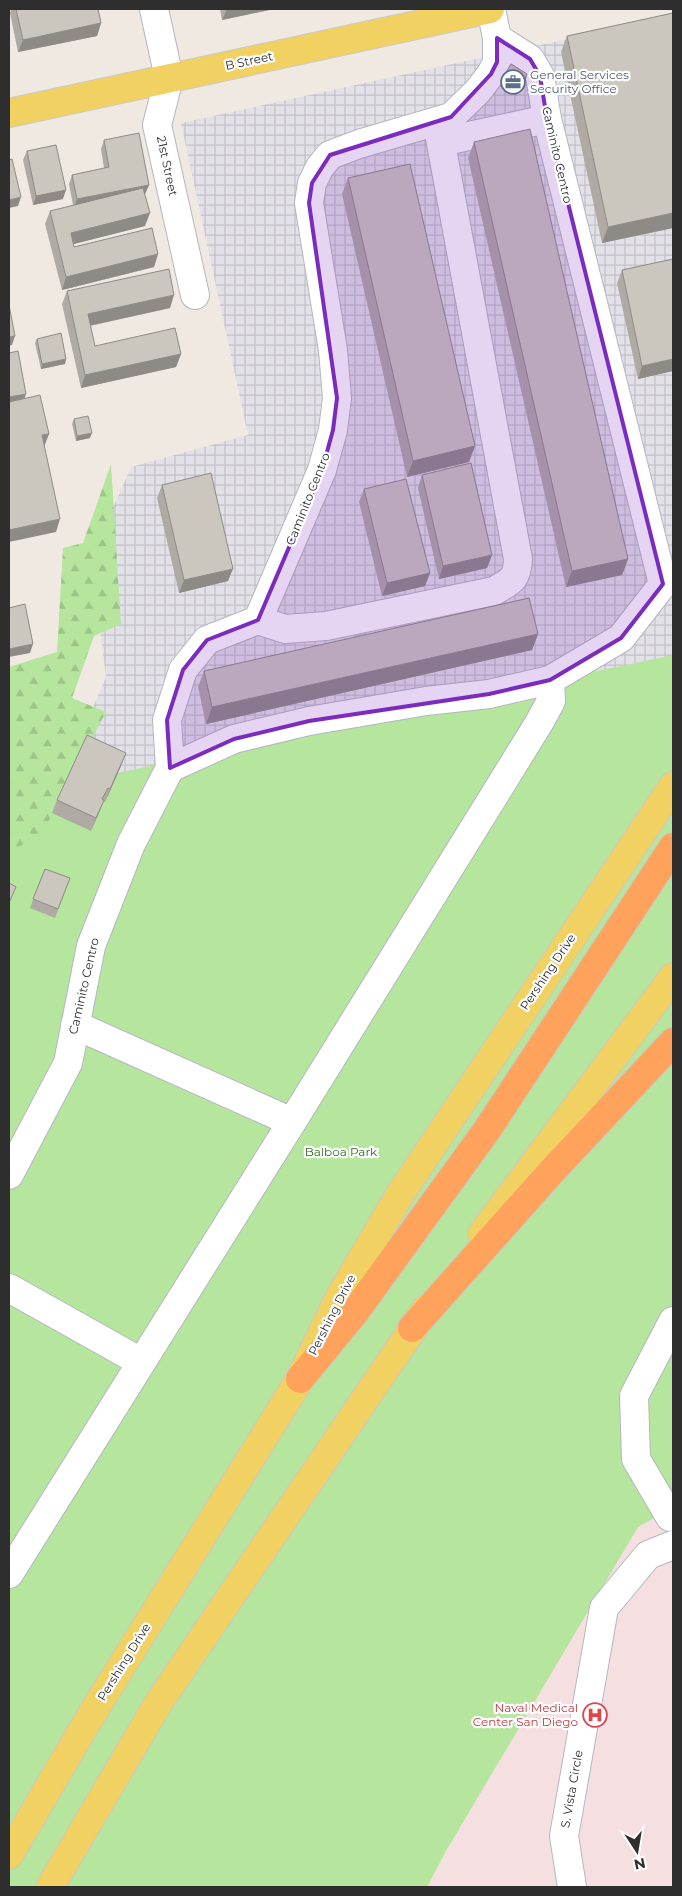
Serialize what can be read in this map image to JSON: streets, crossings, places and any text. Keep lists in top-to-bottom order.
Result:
{
  "streets": {
    "main road": ["B Street", "Pershing Drive"],
    "street": ["Caminito Centro", "21st Street", "S. Vista Circle"]
  },
  "crossings": [
    ["B Street", "21st Street"]
  ],
  "parks": ["Balboa Park"],
  "places": {
    "office": ["General Services Security Office"],
    "hospital": ["Naval Medical Center San Diego"]
  },
  "north": "bottom"
}
